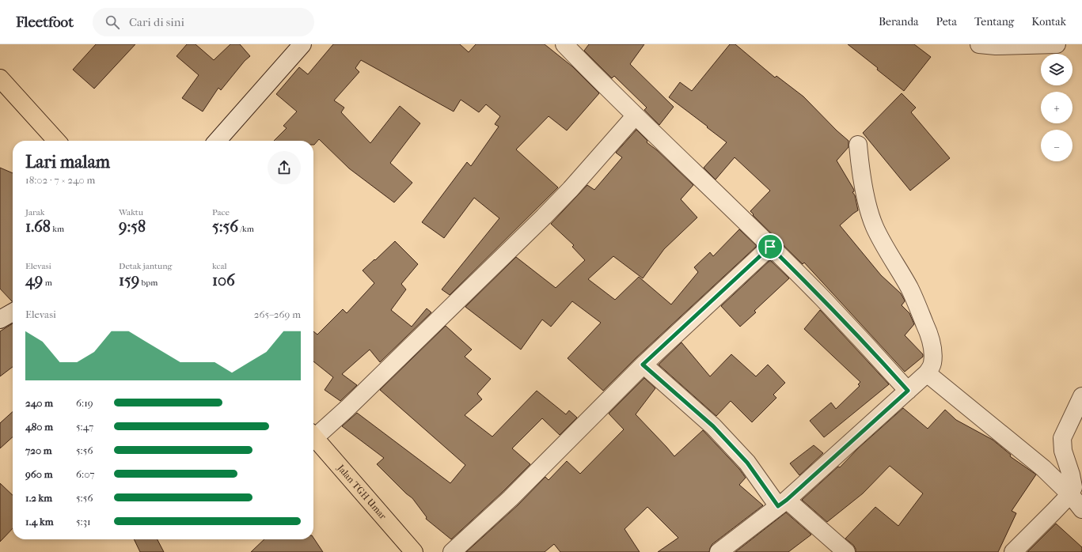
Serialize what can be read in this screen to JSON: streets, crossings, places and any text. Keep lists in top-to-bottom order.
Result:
{
  "streets": {
    "main road": ["Jalan TGH Umar"]
  },
  "page": {
    "header": "Fleetfoot",
    "search": "Cari di sini",
    "nav": [
      "Beranda",
      "Peta",
      "Tentang",
      "Kontak"
    ],
    "map_buttons": ["+", "−"],
    "heading": ["Lari malam", "18:02 · 7 × 240 m"],
    "stats": [
      ["Jarak", "1.68 km"],
      ["Waktu", "9:58"],
      ["Pace", "5:56 /km"],
      ["Elevasi", "49 m"],
      ["Detak jantung", "159 bpm"],
      ["kcal", "106"]
    ],
    "chart": ["Elevasi", "265–269 m"],
    "list": [
      {
        "name": "240 m",
        "note": "6:19"
      },
      {
        "name": "480 m",
        "note": "5:47"
      },
      {
        "name": "720 m",
        "note": "5:56"
      },
      {
        "name": "960 m",
        "note": "6:07"
      },
      {
        "name": "1.2 km",
        "note": "5:56"
      },
      {
        "name": "1.4 km",
        "note": "5:31"
      }
    ]
  }
}
